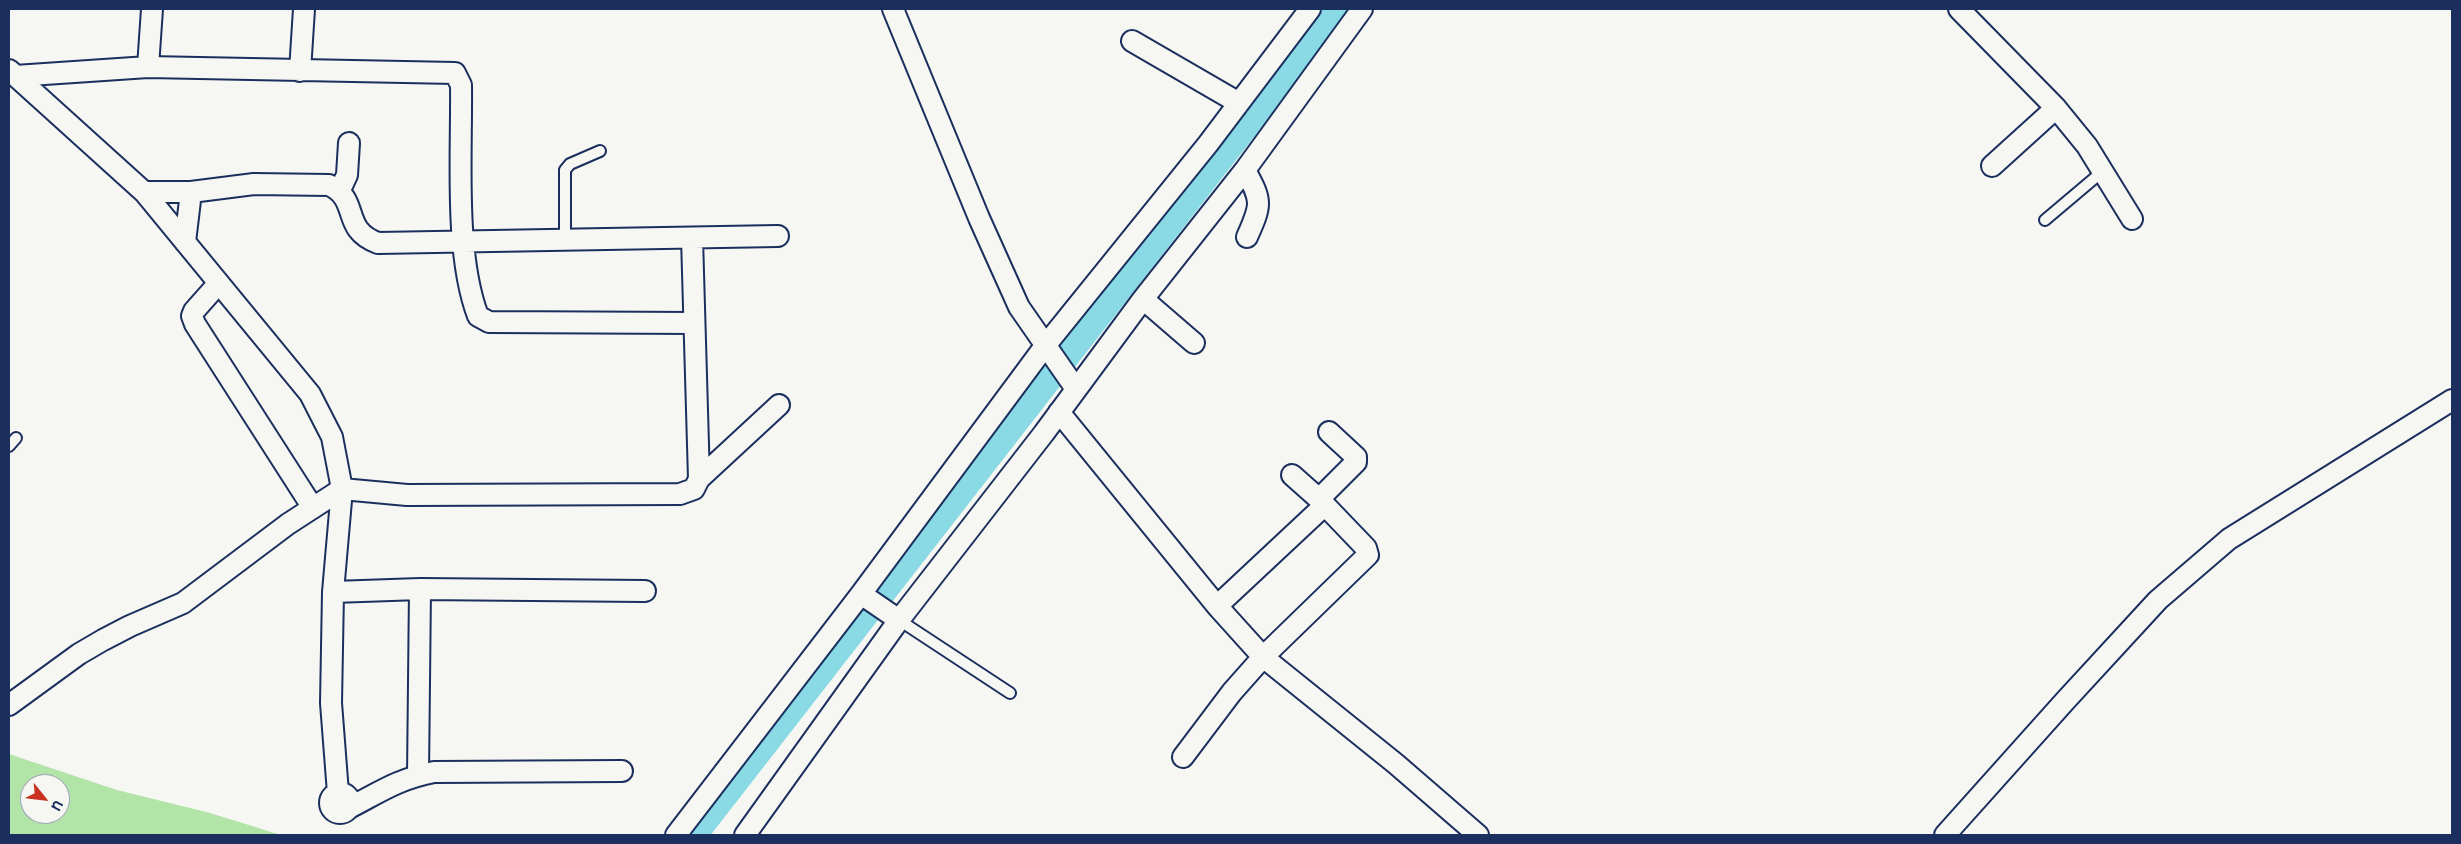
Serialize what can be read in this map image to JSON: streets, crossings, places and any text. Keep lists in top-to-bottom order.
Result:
{
  "north": "bottom right"
}
